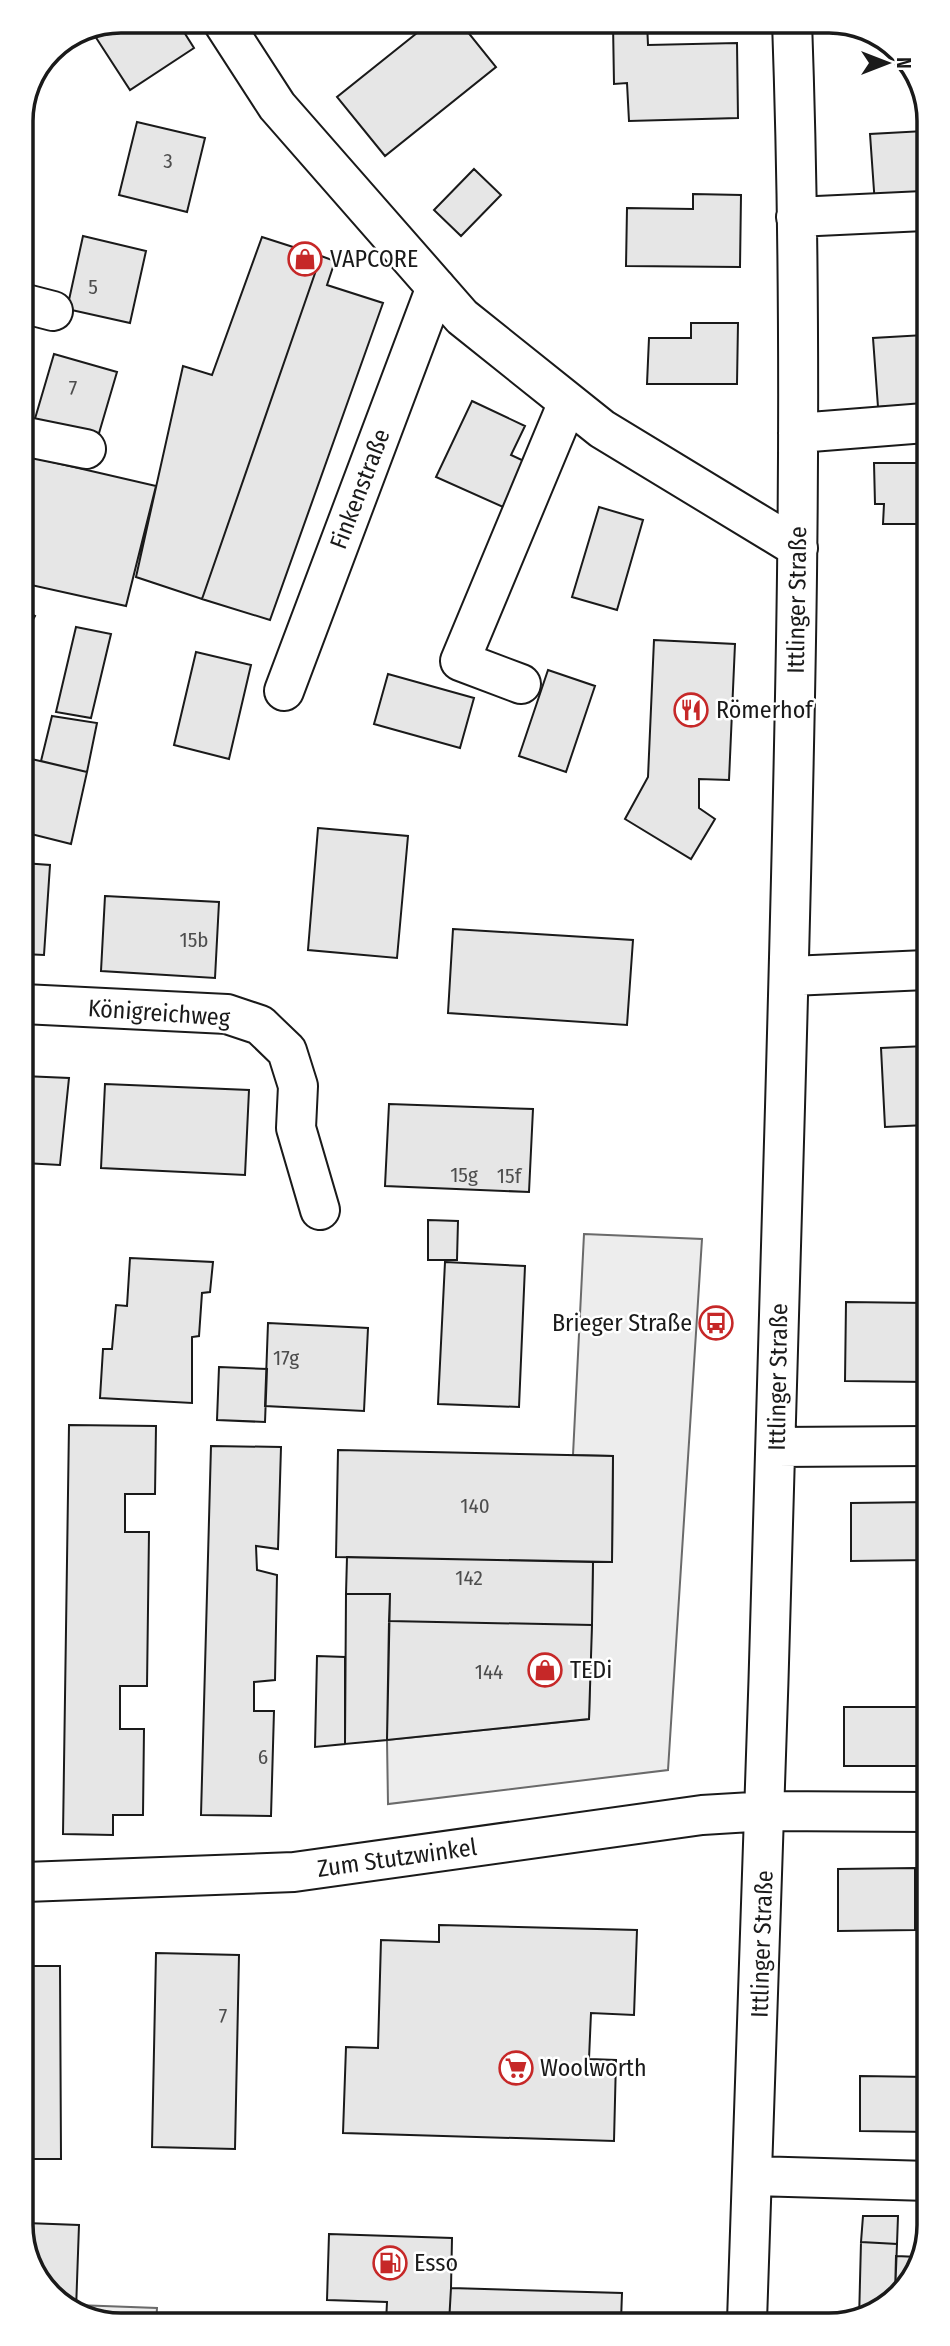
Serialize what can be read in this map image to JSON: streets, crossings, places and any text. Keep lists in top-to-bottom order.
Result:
{
  "streets": {
    "street": [
      "Finkenstraße",
      "Ittlinger Straße",
      "Königreichweg",
      "Zum Stutzwinkel"
    ]
  },
  "crossings": [
    ["Ittlinger Straße", "Zum Stutzwinkel"]
  ],
  "places": {
    "shop": ["VAPCORE", "TEDi"],
    "restaurant": ["Römerhof"],
    "bus stop": ["Brieger Straße"],
    "supermarket": ["Woolworth"],
    "fuel station": ["Esso"]
  },
  "house_numbers": [
    "3",
    "5",
    "7",
    "15b",
    "15g",
    "15f",
    "17g",
    "140",
    "142",
    "144",
    "6",
    "7"
  ],
  "north": "right"
}
